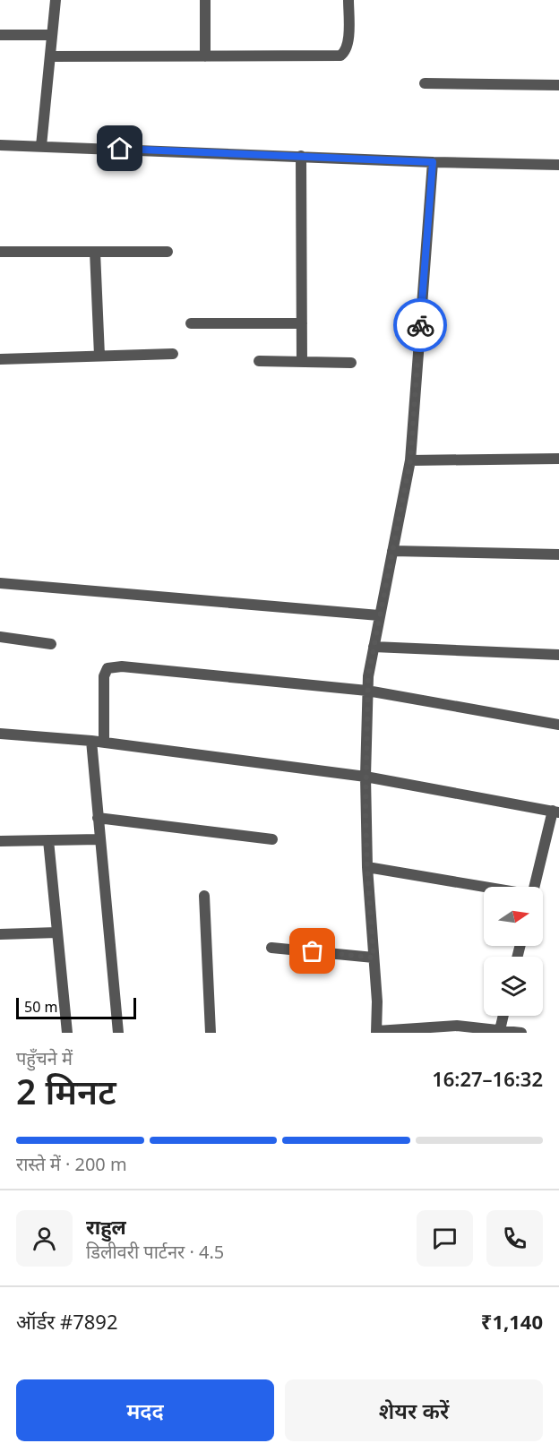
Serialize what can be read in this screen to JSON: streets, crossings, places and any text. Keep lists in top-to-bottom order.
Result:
{
  "scale_bar": "50 m",
  "north": "right",
  "page": {
    "scale": "50 m",
    "heading": ["2 मिनट", "पहुँचने में", "16:27–16:32"],
    "panel": [
      "राहुल",
      "डिलीवरी पार्टनर · 4.5",
      "ऑर्डर #7892",
      "₹1,140"
    ],
    "bar": "रास्ते में · 200 m",
    "buttons": ["मदद", "शेयर करें"]
  }
}
